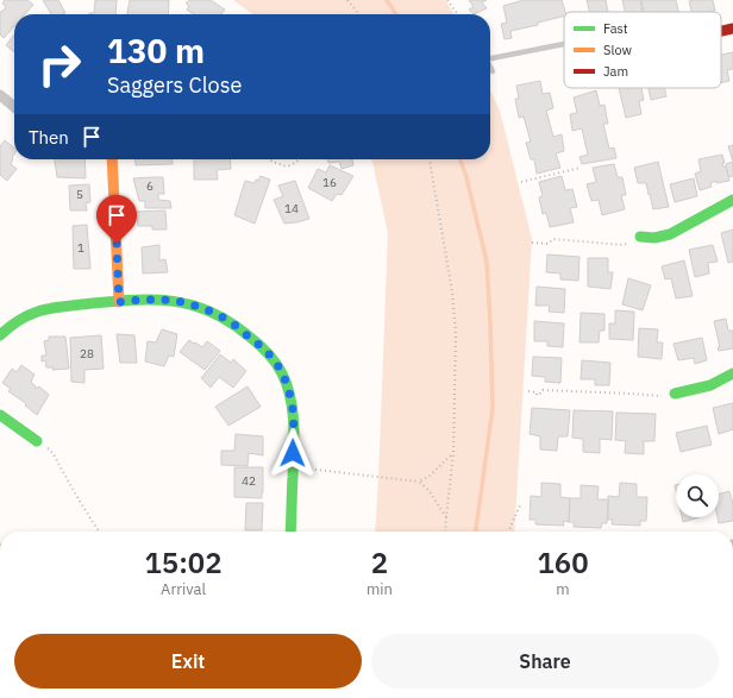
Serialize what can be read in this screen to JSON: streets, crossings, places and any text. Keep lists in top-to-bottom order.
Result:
{
  "house_numbers": [
    "16",
    "6",
    "5",
    "14",
    "1",
    "28",
    "42"
  ],
  "legend": ["Fast", "Slow", "Jam"],
  "page": {
    "turn": ["130 m", "Saggers Close"],
    "then": "Then",
    "eta": [
      "15:02",
      "Arrival",
      "2",
      "min",
      "160",
      "m"
    ],
    "buttons": ["Exit", "Share"]
  }
}
